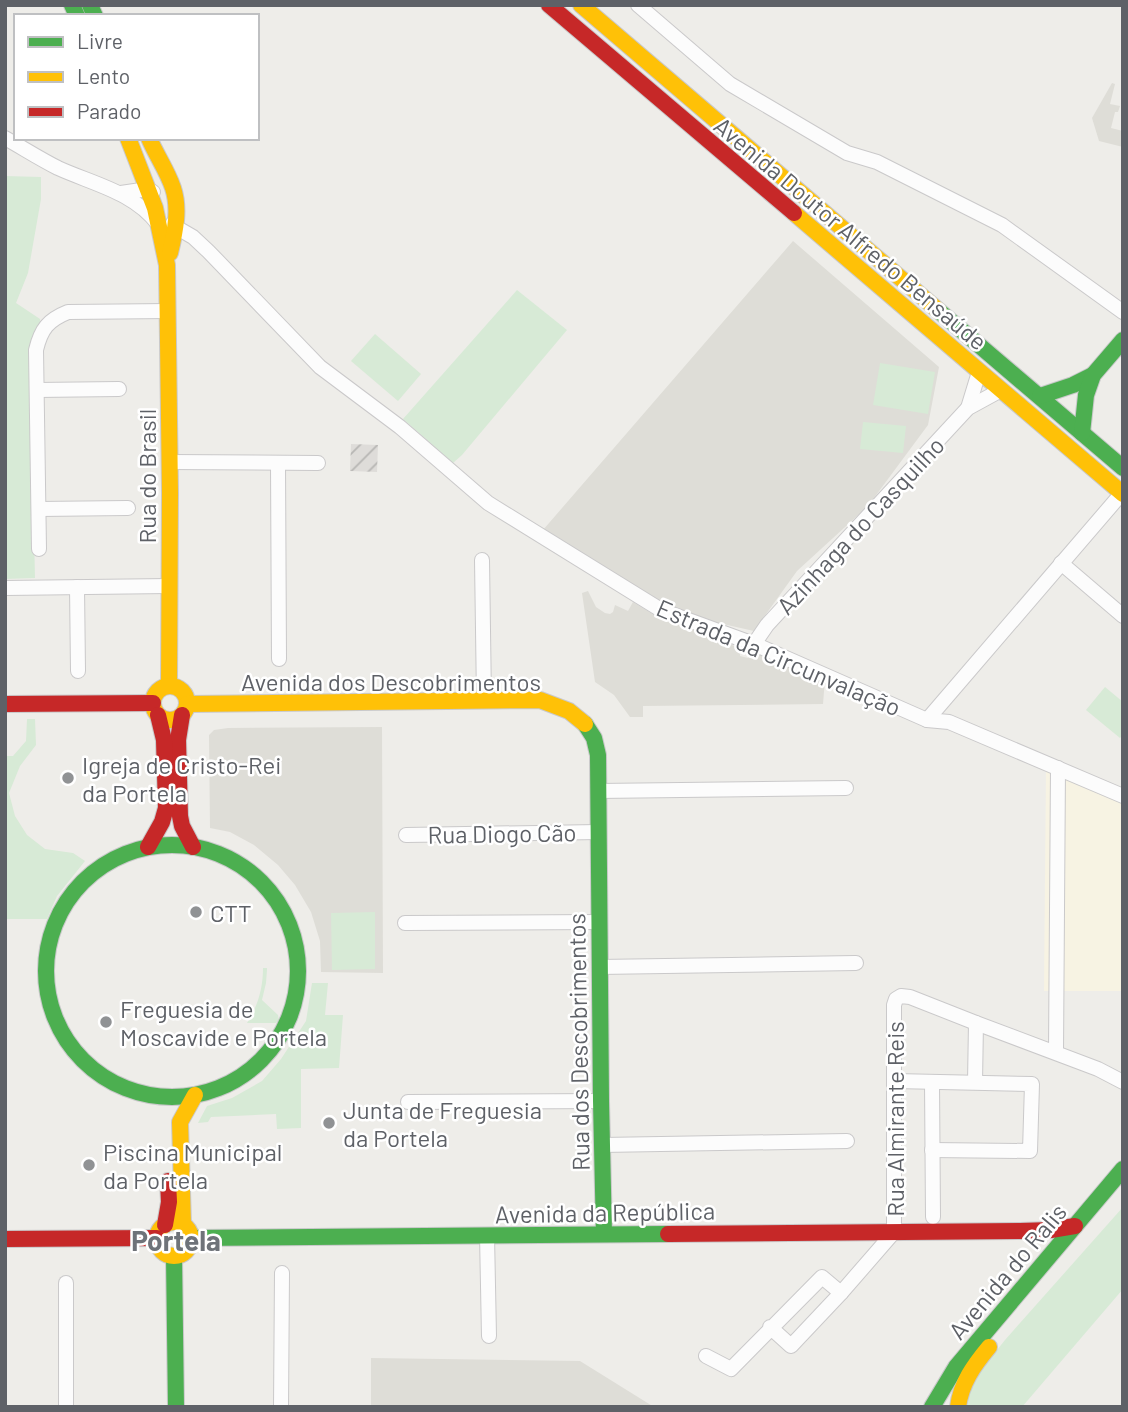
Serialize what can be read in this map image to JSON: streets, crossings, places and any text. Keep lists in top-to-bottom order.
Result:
{
  "streets": {
    "main road": [
      "Avenida Doutor Alfredo Bensaúde",
      "Rua do Brasil",
      "Avenida dos Descobrimentos",
      "Rua dos Descobrimentos",
      "Avenida da República",
      "Avenida do Ralis"
    ],
    "street": [
      "Azinhaga do Casquilho",
      "Estrada da Circunvalação",
      "Rua Diogo Cão",
      "Rua Almirante Reis"
    ]
  },
  "crossings": [
    ["Avenida Doutor Alfredo Bensaúde", "Azinhaga do Casquilho"],
    ["Rua do Brasil", "Estrada da Circunvalação"],
    ["Rua do Brasil", "Avenida dos Descobrimentos"],
    ["Azinhaga do Casquilho", "Estrada da Circunvalação"],
    ["Avenida dos Descobrimentos", "Rua Diogo Cão"],
    ["Avenida dos Descobrimentos", "Rua dos Descobrimentos"],
    ["Rua dos Descobrimentos", "Avenida da República"],
    ["Rua Almirante Reis", "Avenida da República"],
    ["Avenida da República", "Avenida do Ralis"]
  ],
  "districts": ["Portela"],
  "places": [
    "Igreja de Cristo-Rei da Portela",
    "CTT",
    "Freguesia de Moscavide e Portela",
    "Junta de Freguesia da Portela",
    "Piscina Municipal da Portela"
  ],
  "legend": ["Livre", "Lento", "Parado"]
}
